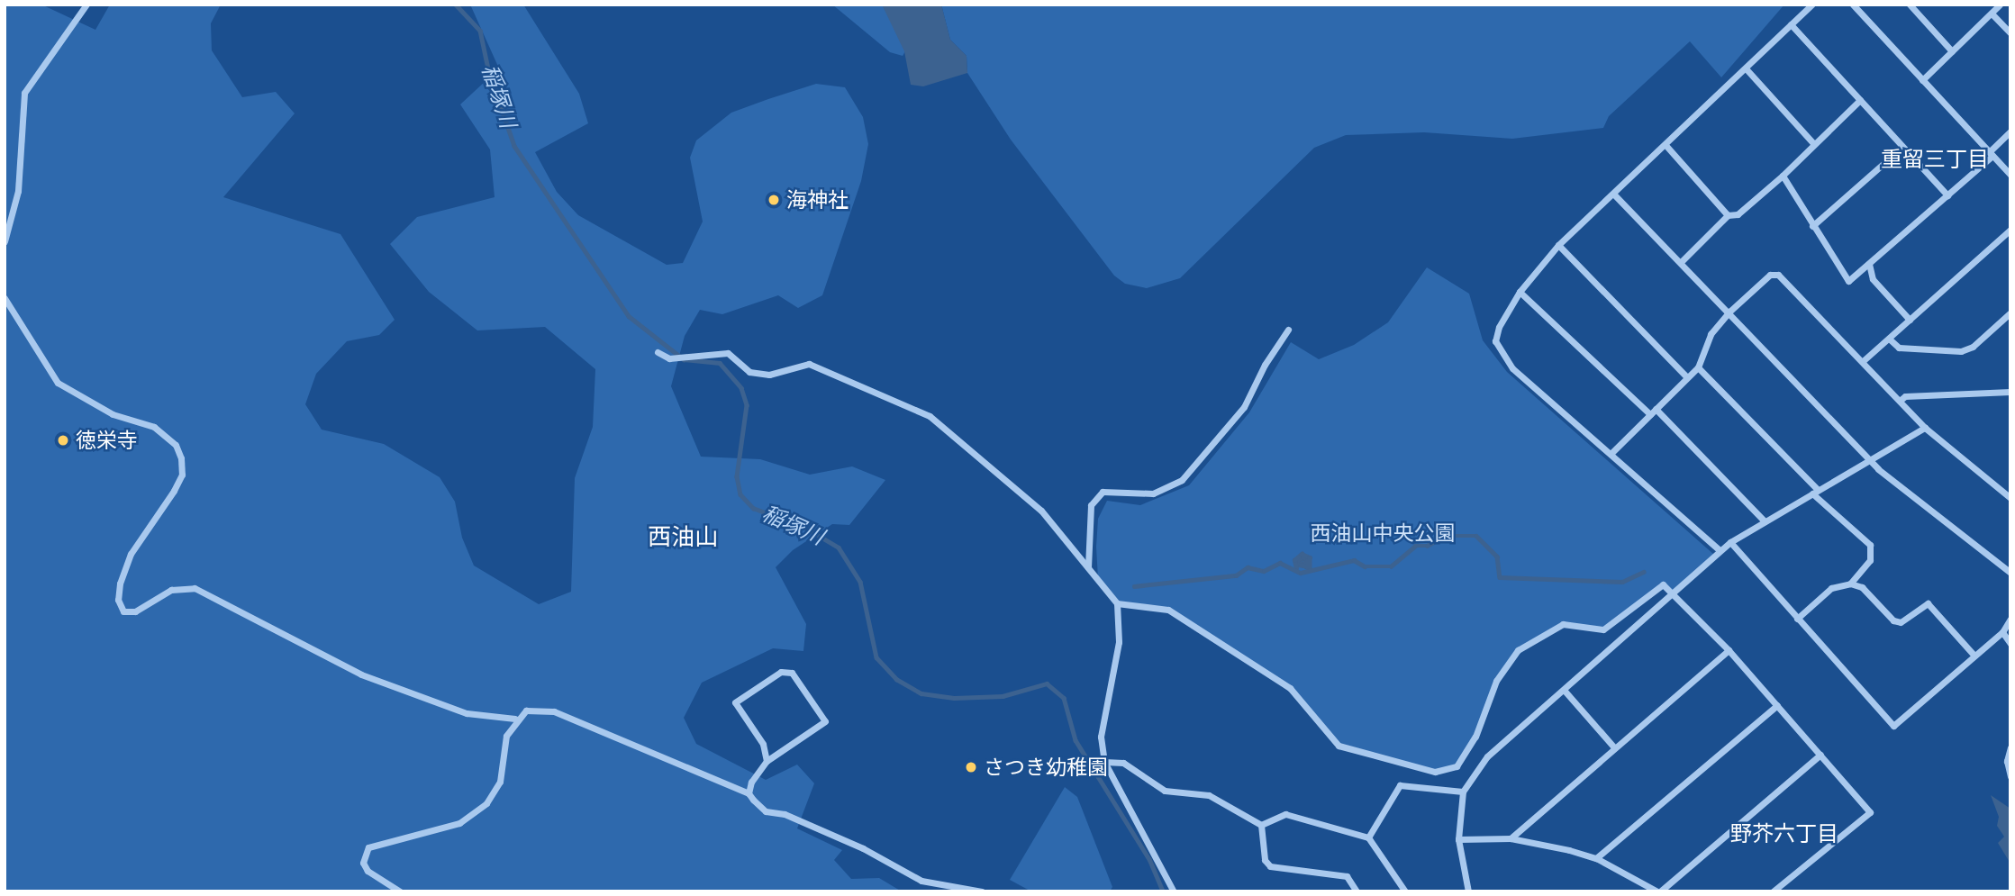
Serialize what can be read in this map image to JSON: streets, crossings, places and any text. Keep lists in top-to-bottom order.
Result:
{
  "districts": ["重留三丁目", "西油山", "野芥六丁目"],
  "water": ["稲塚川"],
  "parks": ["西油山中央公園"],
  "places": ["海神社", "徳栄寺", "さつき幼稚園"]
}
